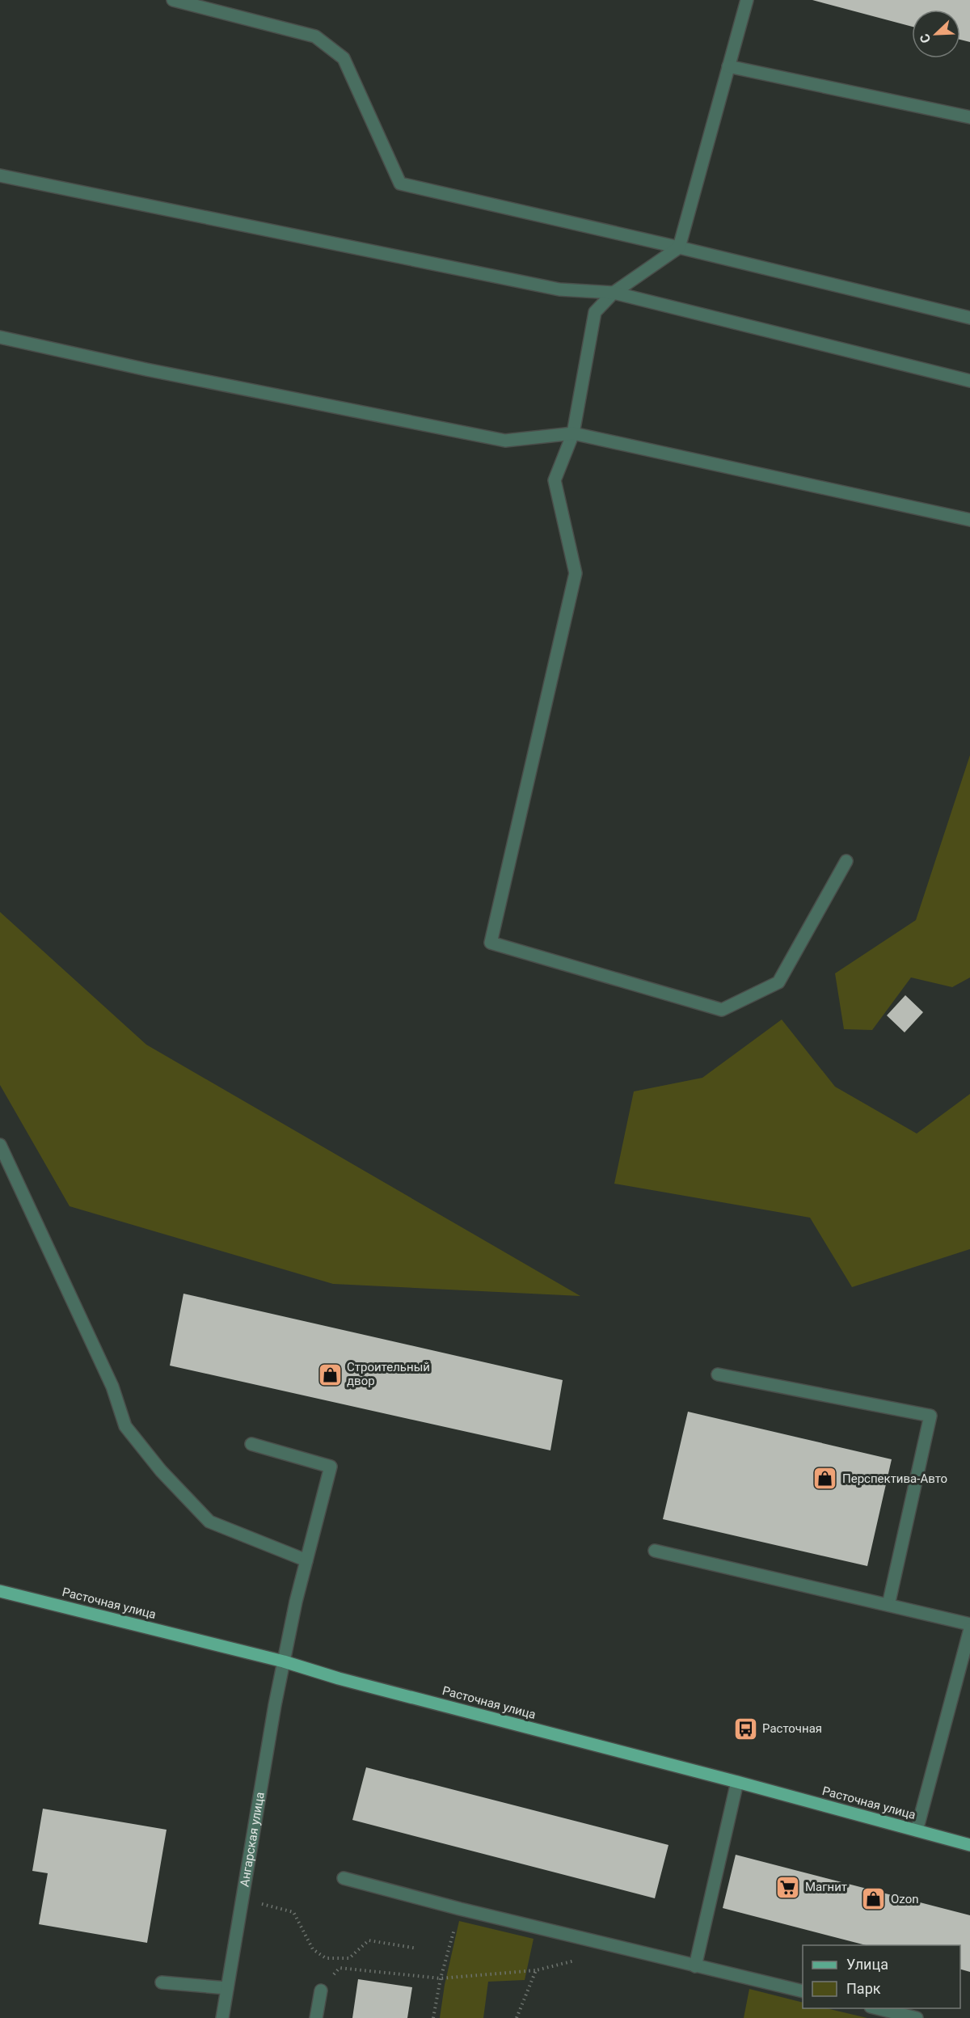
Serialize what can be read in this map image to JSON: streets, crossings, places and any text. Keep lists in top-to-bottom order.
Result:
{
  "streets": {
    "main road": ["Расточная улица"],
    "street": ["Ангарская улица"]
  },
  "crossings": [
    ["Расточная улица", "Ангарская улица"]
  ],
  "places": {
    "shop": ["Строительный двор", "Перспектива-Авто", "Ozon"],
    "bus stop": ["Расточная"],
    "supermarket": ["Магнит"]
  },
  "legend": ["Улица", "Парк"],
  "north": "bottom left"
}
